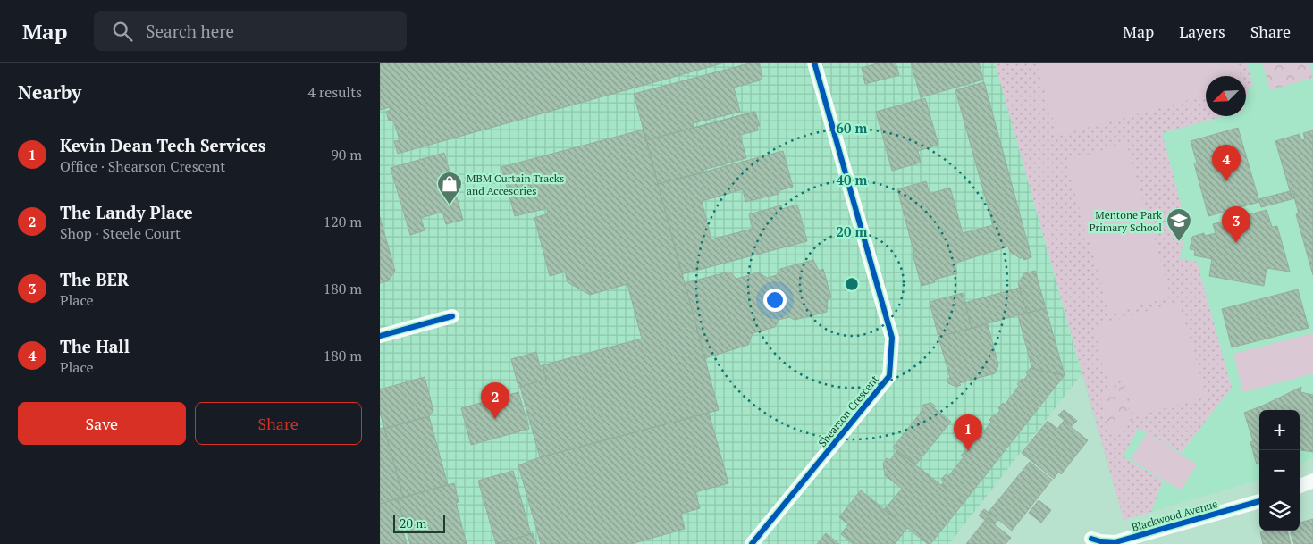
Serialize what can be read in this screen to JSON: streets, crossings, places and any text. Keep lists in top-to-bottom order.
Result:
{
  "streets": {
    "street": ["Shearson Crescent", "Blackwood Avenue"]
  },
  "places": {
    "shop": ["MBM Curtain Tracks and Accesories"],
    "school or university": ["Mentone Park Primary School"]
  },
  "scale_bar": "20 m",
  "north": "bottom left",
  "page": {
    "header": "Map",
    "search": "Search here",
    "nav": ["Map", "Layers", "Share"],
    "heading": ["Nearby", "4 results"],
    "list": [
      {
        "mark": "1",
        "name": "Kevin Dean Tech Services",
        "note": "Office · Shearson Crescent",
        "value": "90 m"
      },
      {
        "mark": "2",
        "name": "The Landy Place",
        "note": "Shop · Steele Court",
        "value": "120 m"
      },
      {
        "mark": "3",
        "name": "The BER",
        "note": "Place",
        "value": "180 m"
      },
      {
        "mark": "4",
        "name": "The Hall",
        "note": "Place",
        "value": "180 m"
      }
    ],
    "pins": [
      "4",
      "3",
      "2",
      "1"
    ],
    "buttons": ["Save", "Share"],
    "map_buttons": ["+", "−"],
    "scale": "20 m"
  },
  "rings": ["60 m", "40 m", "20 m"]
}
